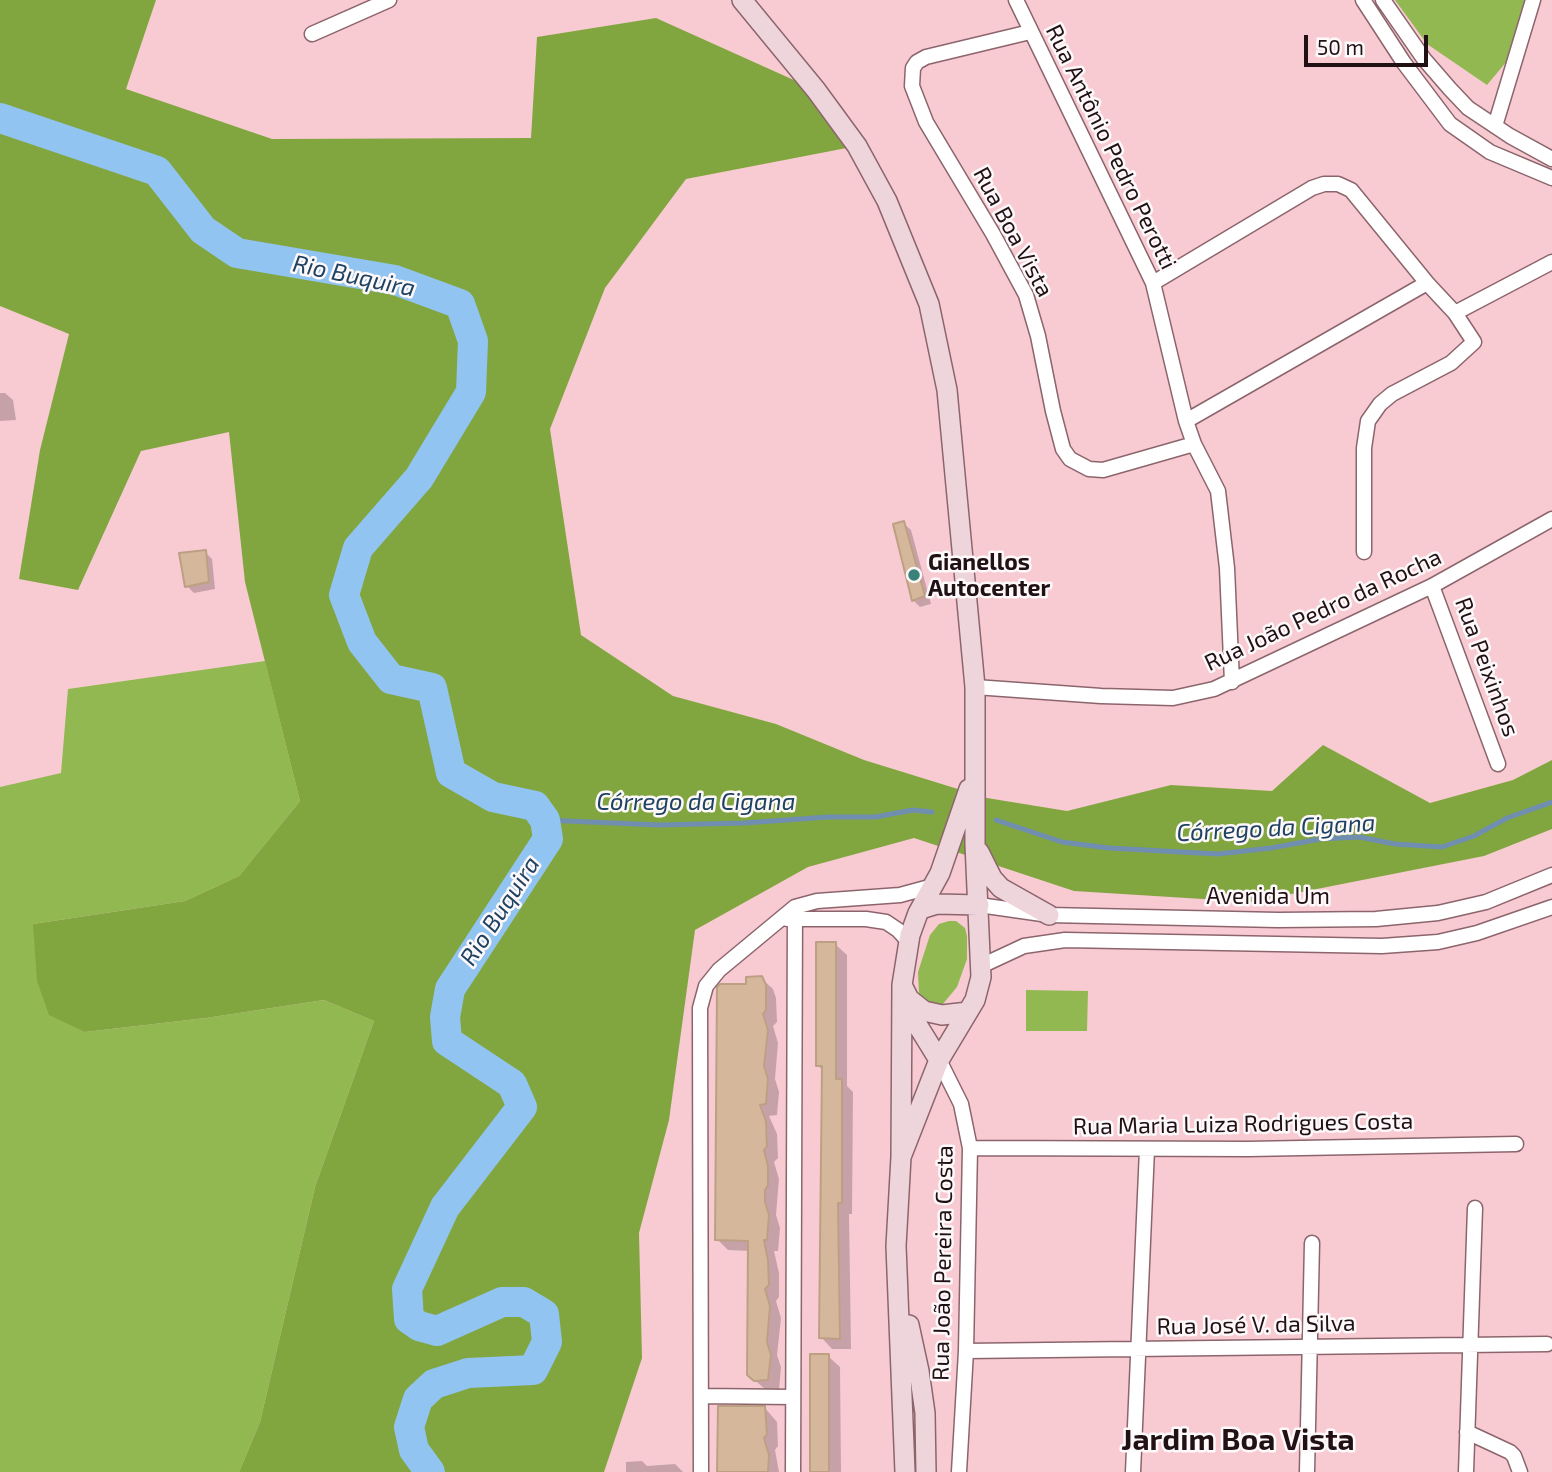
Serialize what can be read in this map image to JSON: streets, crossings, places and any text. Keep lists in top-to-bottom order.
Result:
{
  "streets": {
    "street": [
      "Rua Antônio Pedro Perotti",
      "Rua Boa Vista",
      "Rua João Pedro da Rocha",
      "Rua Peixinhos",
      "Avenida Um",
      "Rua Maria Luiza Rodrigues Costa",
      "Rua João Pereira Costa",
      "Rua José V. da Silva"
    ]
  },
  "crossings": [
    ["Rua Antônio Pedro Perotti", "Rua Boa Vista"],
    ["Rua Antônio Pedro Perotti", "Rua João Pedro da Rocha"],
    ["Rua João Pedro da Rocha", "Rua Peixinhos"],
    ["Rua Maria Luiza Rodrigues Costa", "Rua João Pereira Costa"],
    ["Rua João Pereira Costa", "Rua José V. da Silva"]
  ],
  "districts": ["Jardim Boa Vista"],
  "water": ["Rio Buquira", "Córrego da Cigana"],
  "places": ["Gianellos Autocenter"],
  "scale_bar": "50 m"
}
